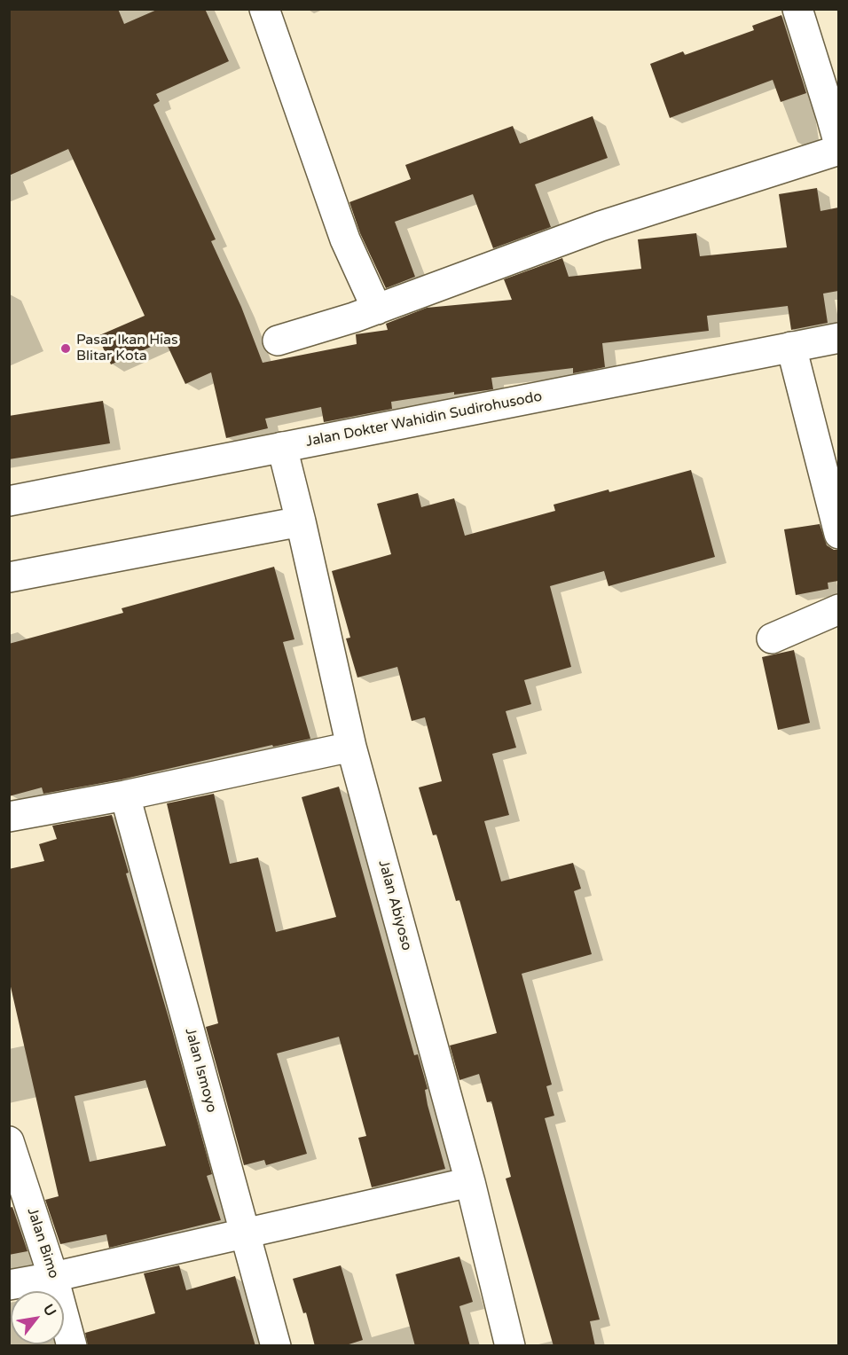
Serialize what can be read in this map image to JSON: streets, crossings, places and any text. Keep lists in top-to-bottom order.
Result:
{
  "streets": {
    "street": [
      "Jalan Dokter Wahidin Sudirohusodo",
      "Jalan Abiyoso",
      "Jalan Ismoyo",
      "Jalan Bimo"
    ]
  },
  "crossings": [
    ["Jalan Dokter Wahidin Sudirohusodo", "Jalan Abiyoso"]
  ],
  "places": ["Pasar Ikan Hias Blitar Kota"],
  "north": "top right"
}
